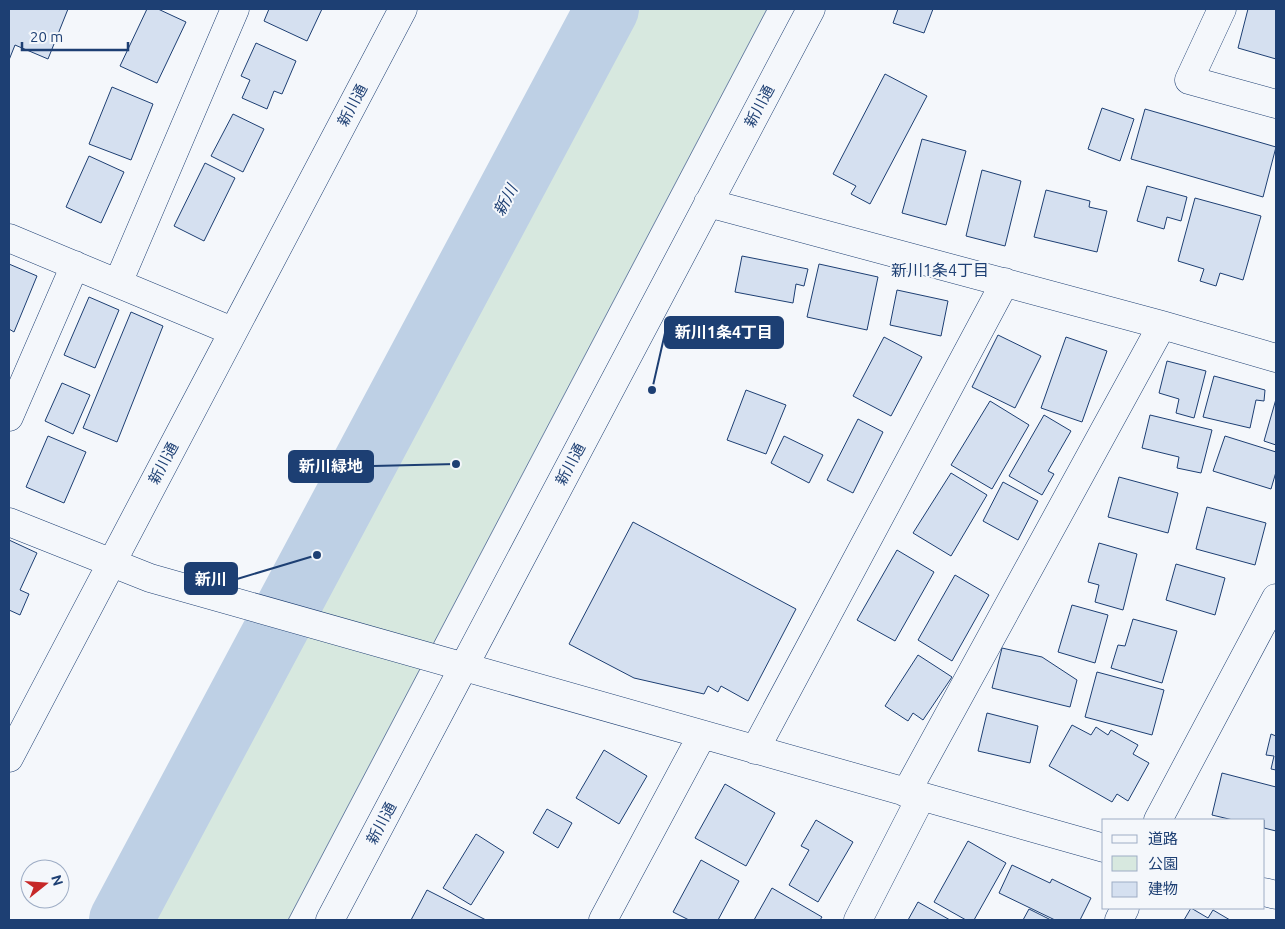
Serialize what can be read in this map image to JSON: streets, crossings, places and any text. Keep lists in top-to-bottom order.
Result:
{
  "streets": {
    "street": ["新川通"]
  },
  "districts": ["新川1条4丁目"],
  "water": ["新川"],
  "places": ["新川1条4丁目", "新川緑地", "新川"],
  "legend": ["道路", "公園", "建物"],
  "scale_bar": "20 m",
  "north": "right"
}
